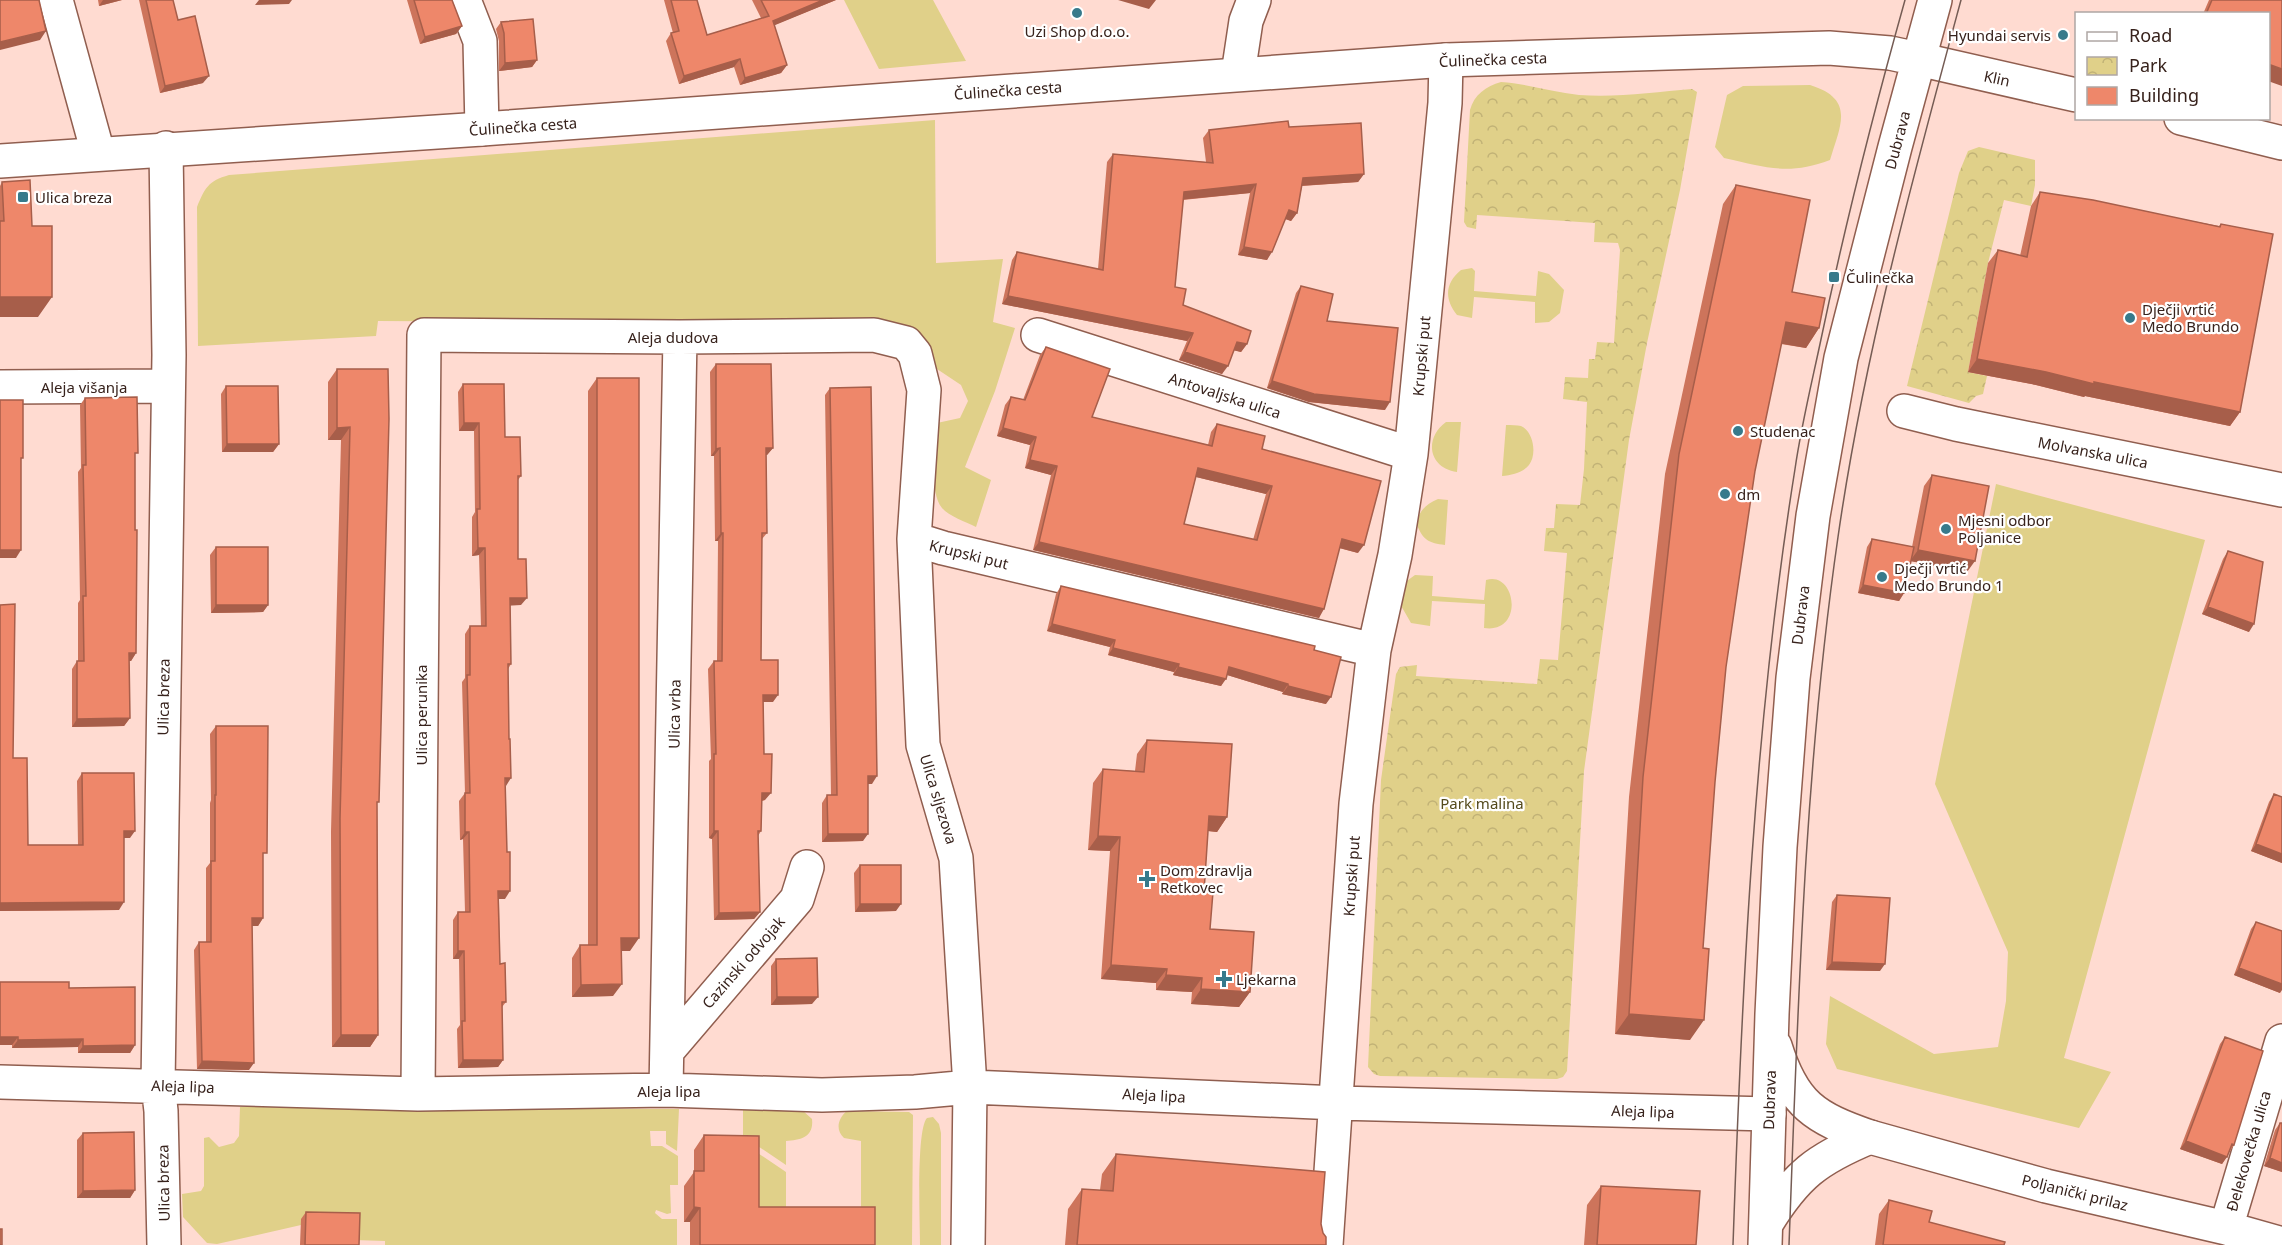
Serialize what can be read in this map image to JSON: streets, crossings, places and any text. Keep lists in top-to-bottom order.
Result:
{
  "streets": {
    "street": [
      "Čulinečka cesta",
      "Klin",
      "Dubrava",
      "Aleja dudova",
      "Krupski put",
      "Aleja višanja",
      "Antovaljska ulica",
      "Molvanska ulica",
      "Ulica breza",
      "Ulica vrba",
      "Ulica perunika",
      "Ulica sljezova",
      "Cazinski odvojak",
      "Aleja lipa",
      "Đelekovečka ulica",
      "Poljanički prilaz"
    ]
  },
  "crossings": [
    ["Čulinečka cesta", "Klin"],
    ["Čulinečka cesta", "Dubrava"],
    ["Čulinečka cesta", "Krupski put"],
    ["Čulinečka cesta", "Ulica breza"],
    ["Klin", "Dubrava"],
    ["Dubrava", "Aleja lipa"],
    ["Dubrava", "Poljanički prilaz"],
    ["Aleja dudova", "Ulica vrba"],
    ["Aleja dudova", "Ulica perunika"],
    ["Aleja dudova", "Ulica sljezova"],
    ["Krupski put", "Antovaljska ulica"],
    ["Krupski put", "Ulica sljezova"],
    ["Krupski put", "Aleja lipa"],
    ["Aleja višanja", "Ulica breza"],
    ["Ulica breza", "Aleja lipa"],
    ["Ulica vrba", "Cazinski odvojak"],
    ["Ulica vrba", "Aleja lipa"],
    ["Ulica perunika", "Aleja lipa"],
    ["Ulica sljezova", "Aleja lipa"],
    ["Đelekovečka ulica", "Poljanički prilaz"]
  ],
  "parks": ["Park malina"],
  "places": {
    "other": [
      "Uzi Shop d.o.o.",
      "Hyundai servis",
      "Dječji vrtić Medo Brundo",
      "Studenac",
      "dm",
      "Mjesni odbor Poljanice",
      "Dječji vrtić Medo Brundo 1"
    ],
    "transit": ["Ulica breza", "Čulinečka"],
    "health": ["Dom zdravlja Retkovec", "Ljekarna"]
  },
  "legend": ["Road", "Park", "Building"]
}
